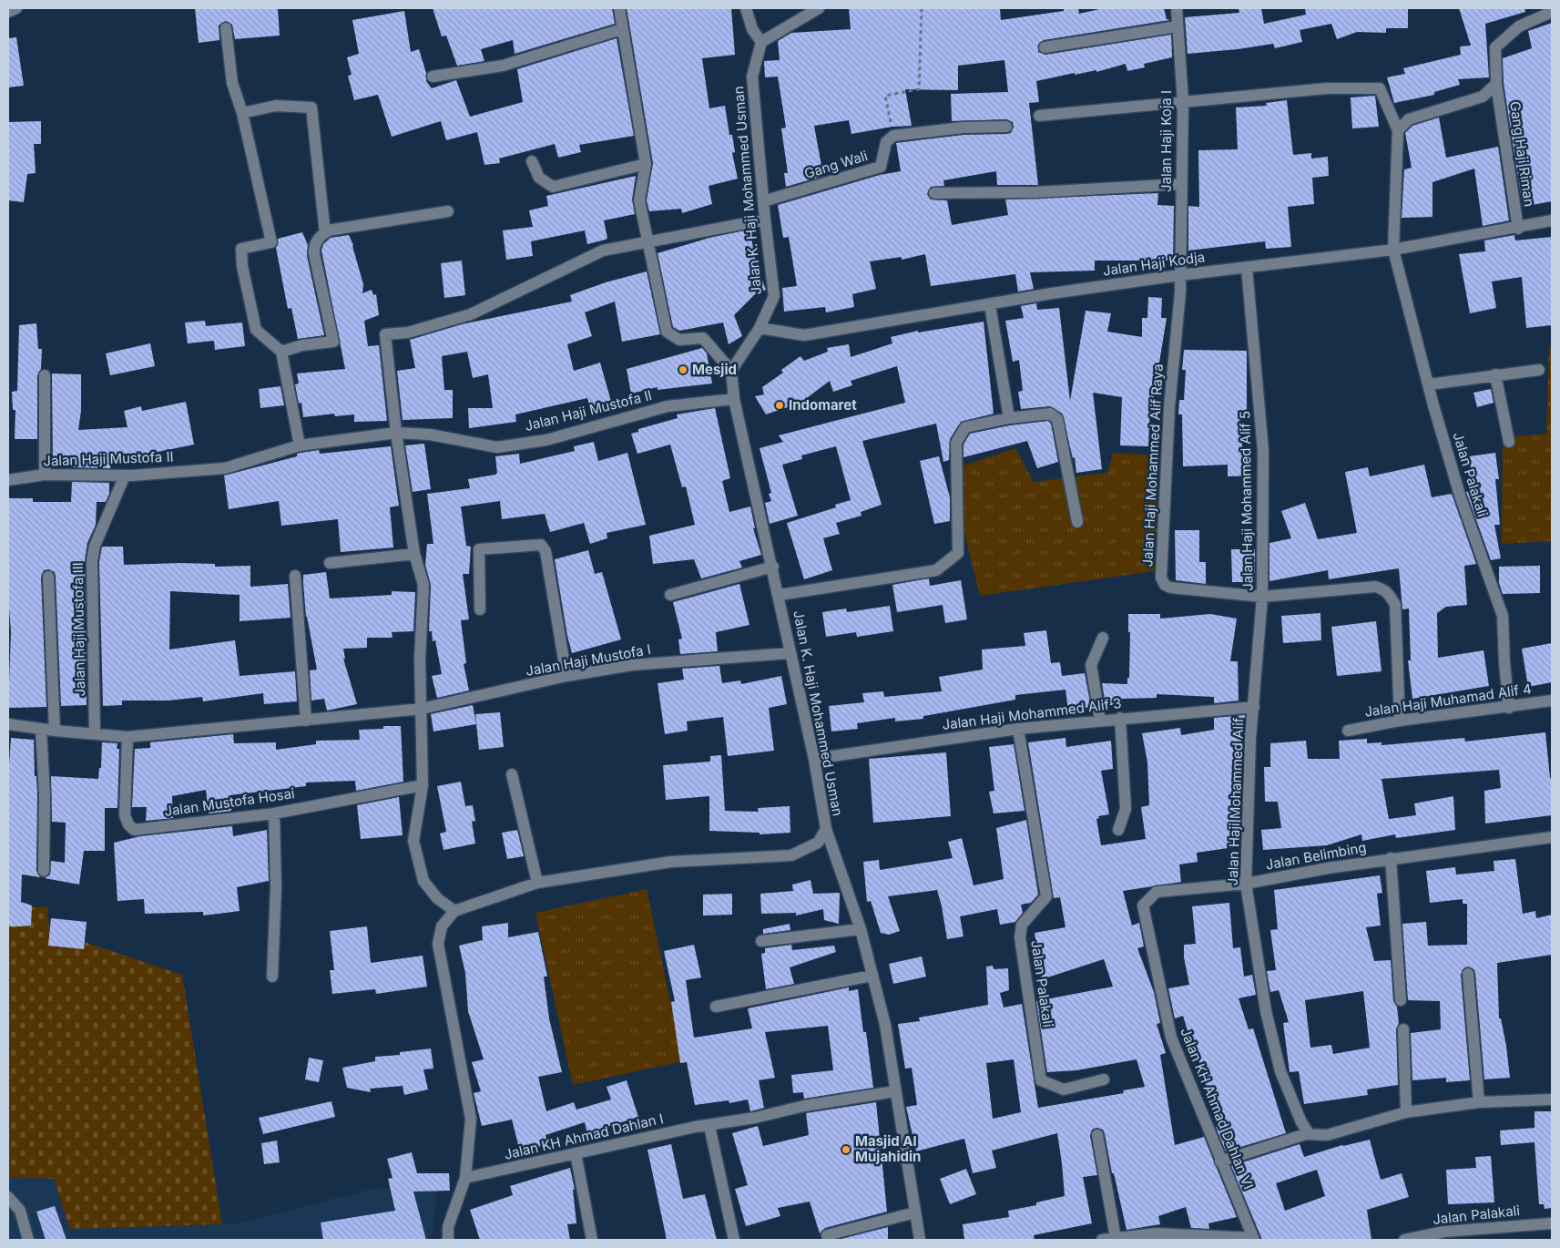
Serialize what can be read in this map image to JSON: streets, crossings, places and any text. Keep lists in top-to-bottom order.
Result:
{
  "streets": {
    "street": [
      "Jalan Haji Koja I",
      "Gang Haji Riman",
      "Gang Wali",
      "Jalan K. Haji Mohammed Usman",
      "Jalan Haji Kodja",
      "Jalan Haji Mustofa II",
      "Jalan Haji Mohammed Alif Raya",
      "Jalan Palakali",
      "Jalan Haji Mohammed Alif 5",
      "Jalan Haji Mustofa III",
      "Jalan Haji Mustofa I",
      "Jalan Haji Muhamad Alif 4",
      "Jalan Haji Mohammed Alif 3",
      "Jalan Haji Mohammed Alif",
      "Jalan Mustofa Hosai",
      "Jalan Belimbing",
      "Jalan KH Ahmad Dahlan VI",
      "Jalan KH Ahmad Dahlan I"
    ]
  },
  "crossings": [
    ["Jalan Haji Koja I", "Jalan Haji Kodja"],
    ["Jalan Haji Koja I", "Jalan Haji Mohammed Alif Raya"],
    ["Gang Haji Riman", "Jalan Haji Kodja"],
    ["Gang Wali", "Jalan K. Haji Mohammed Usman"],
    ["Jalan K. Haji Mohammed Usman", "Jalan Haji Kodja"],
    ["Jalan K. Haji Mohammed Usman", "Jalan Haji Mustofa II"],
    ["Jalan K. Haji Mohammed Usman", "Jalan Haji Mustofa I"],
    ["Jalan K. Haji Mohammed Usman", "Jalan Haji Mohammed Alif 3"],
    ["Jalan Haji Kodja", "Jalan Haji Mohammed Alif Raya"],
    ["Jalan Haji Kodja", "Jalan Palakali"],
    ["Jalan Haji Kodja", "Jalan Haji Mohammed Alif 5"],
    ["Jalan Haji Mustofa II", "Jalan Haji Mustofa III"],
    ["Jalan Haji Mohammed Alif Raya", "Jalan Haji Mohammed Alif 5"],
    ["Jalan Haji Mohammed Alif Raya", "Jalan Haji Muhamad Alif 4"],
    ["Jalan Palakali", "Jalan Haji Muhamad Alif 4"],
    ["Jalan Palakali", "Jalan Haji Mohammed Alif 3"],
    ["Jalan Haji Mohammed Alif 5", "Jalan Haji Mohammed Alif 3"],
    ["Jalan Haji Mohammed Alif 5", "Jalan Haji Mohammed Alif"],
    ["Jalan Haji Mustofa III", "Jalan Haji Mustofa I"],
    ["Jalan Haji Mustofa I", "Jalan Mustofa Hosai"],
    ["Jalan Haji Mohammed Alif 3", "Jalan Haji Mohammed Alif"],
    ["Jalan Haji Mohammed Alif", "Jalan Belimbing"],
    ["Jalan Haji Mohammed Alif", "Jalan KH Ahmad Dahlan VI"],
    ["Jalan Belimbing", "Jalan KH Ahmad Dahlan VI"]
  ],
  "places": ["Mesjid", "Indomaret", "Masjid Al Mujahidin"]
}
